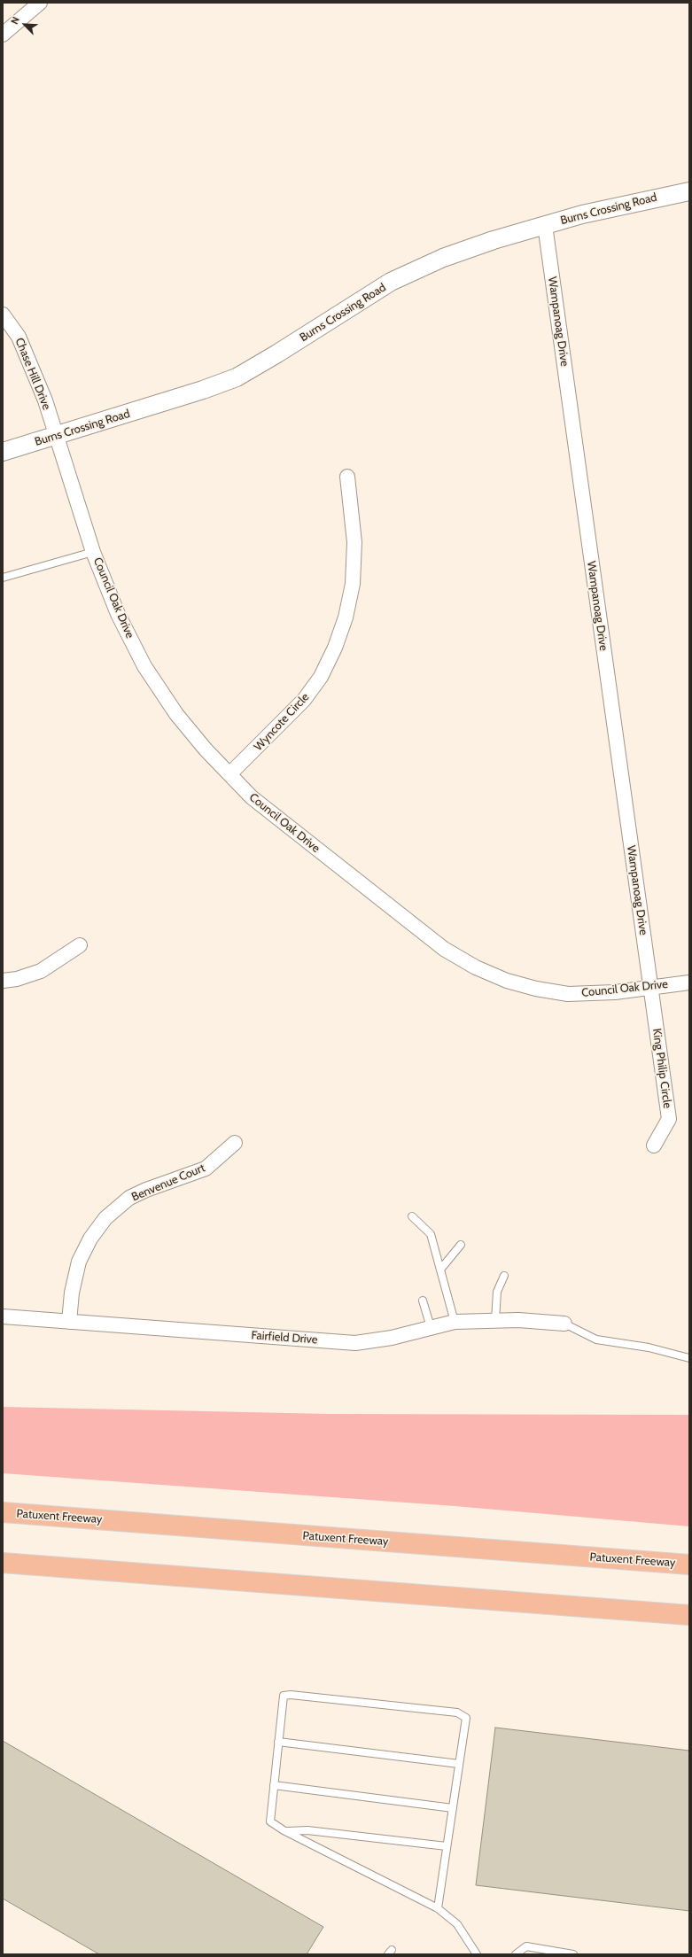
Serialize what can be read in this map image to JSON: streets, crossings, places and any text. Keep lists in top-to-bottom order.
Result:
{
  "streets": {
    "highway": ["Patuxent Freeway"],
    "street": [
      "Burns Crossing Road",
      "Wampanoag Drive",
      "Chase Hill Drive",
      "Council Oak Drive",
      "Wyncote Circle",
      "King Philip Circle",
      "Benvenue Court",
      "Fairfield Drive"
    ]
  },
  "crossings": [
    ["Burns Crossing Road", "Wampanoag Drive"],
    ["Burns Crossing Road", "Chase Hill Drive"],
    ["Burns Crossing Road", "Council Oak Drive"],
    ["Wampanoag Drive", "Council Oak Drive"],
    ["Wampanoag Drive", "King Philip Circle"],
    ["Chase Hill Drive", "Council Oak Drive"],
    ["Council Oak Drive", "Wyncote Circle"],
    ["Council Oak Drive", "King Philip Circle"],
    ["Benvenue Court", "Fairfield Drive"]
  ],
  "north": "top left"
}
